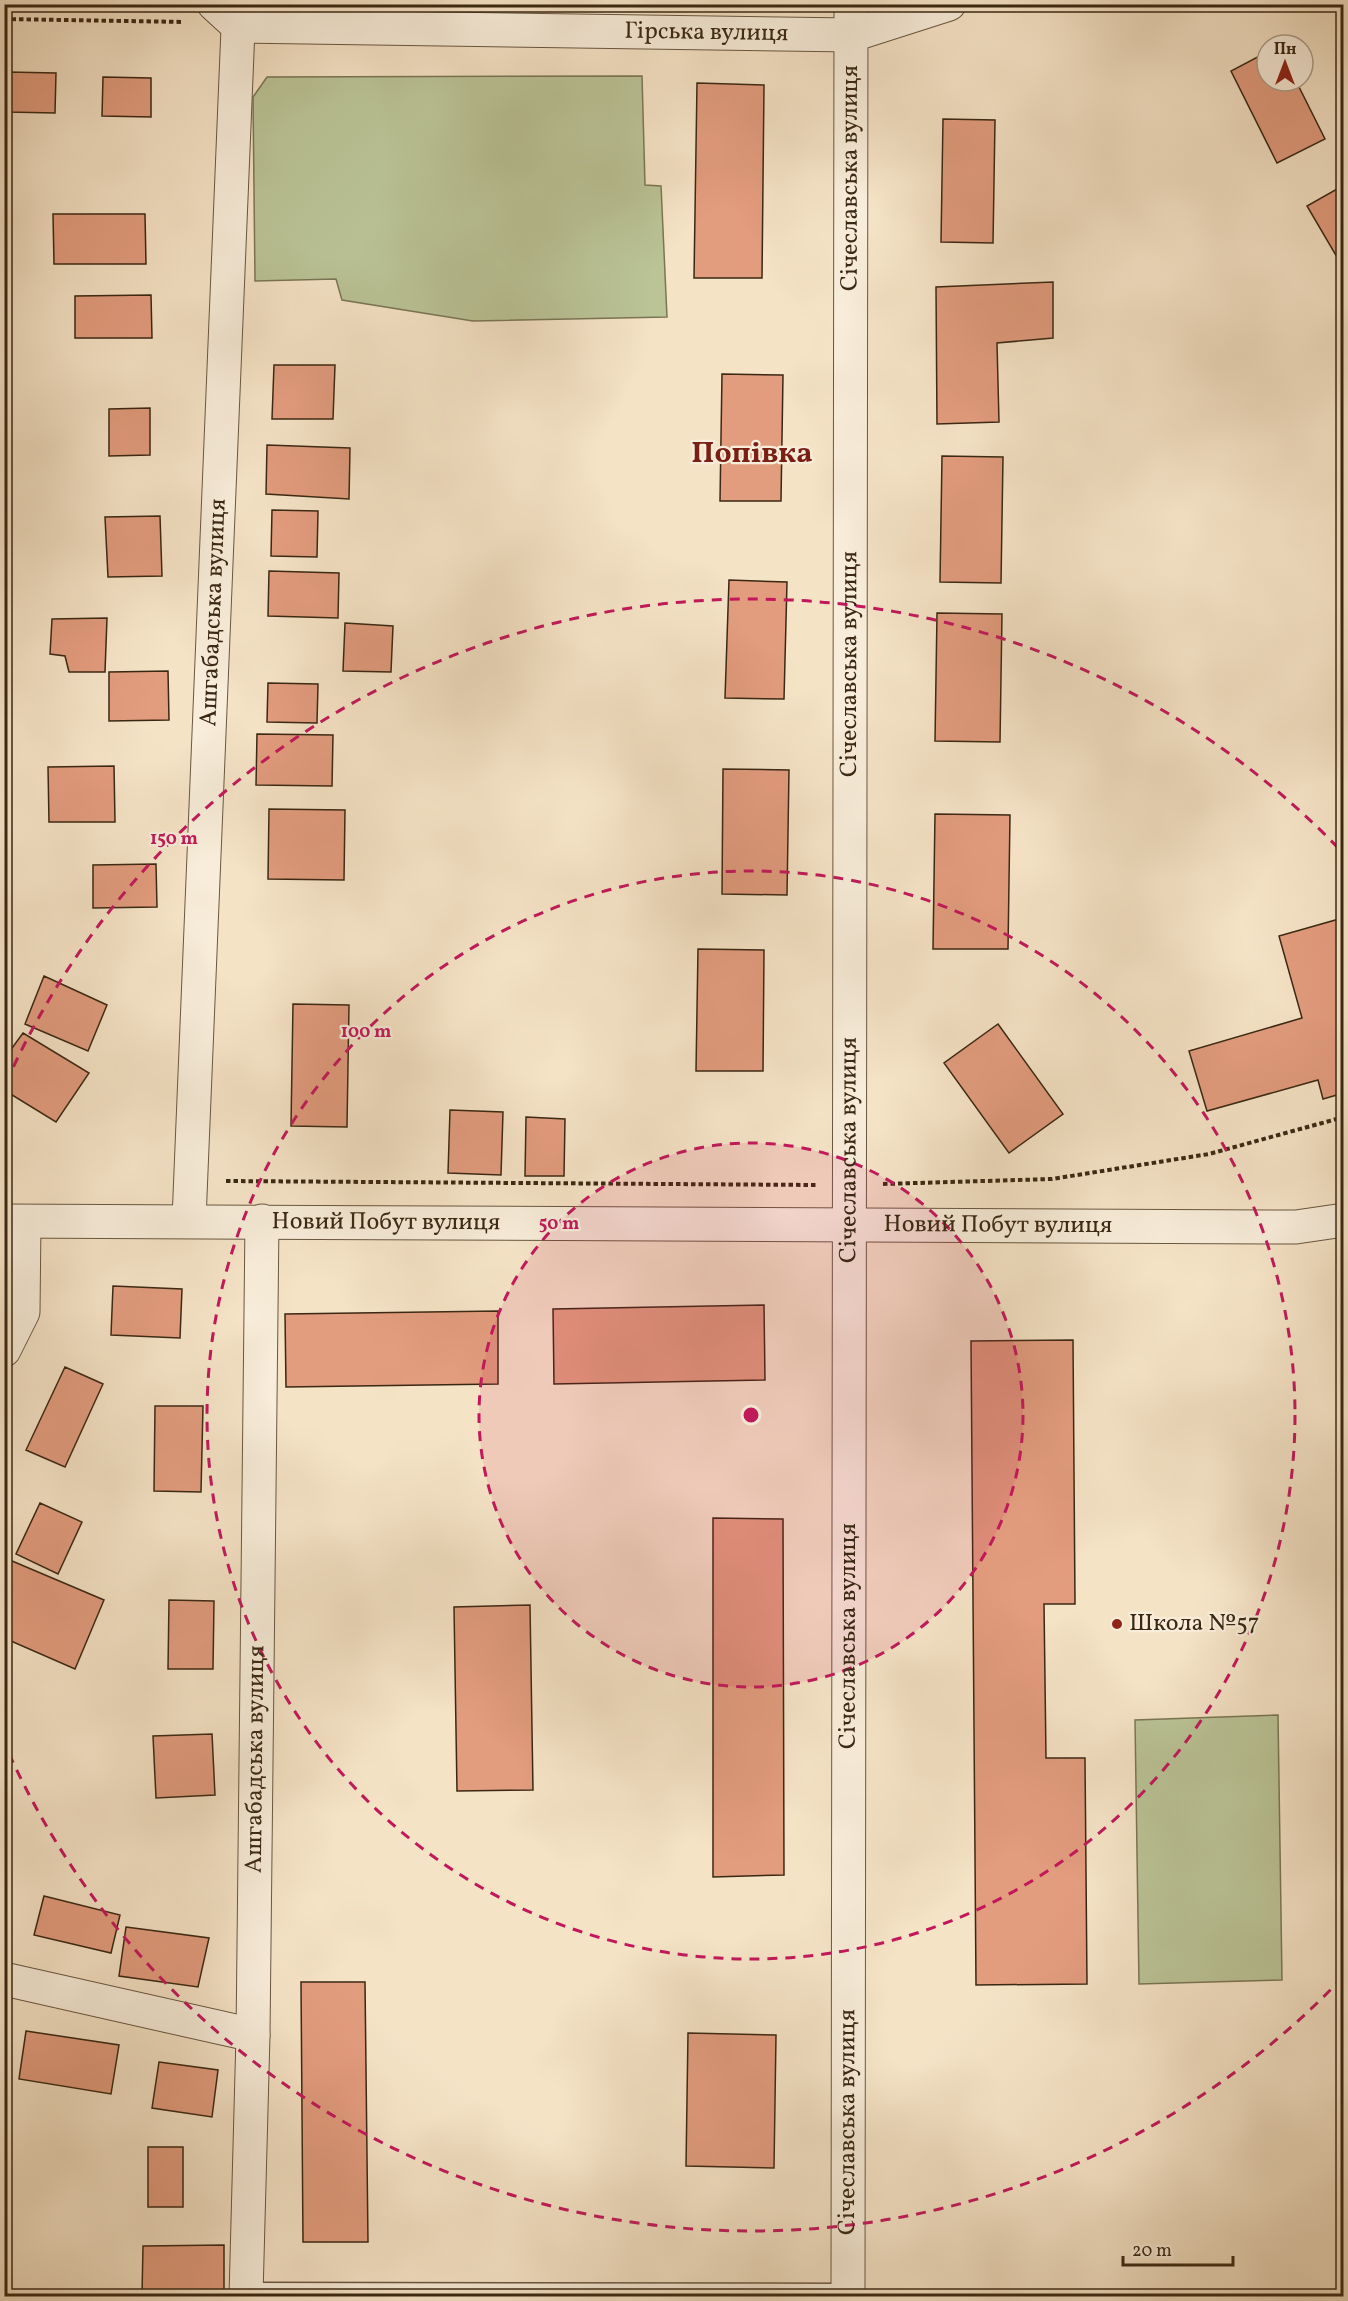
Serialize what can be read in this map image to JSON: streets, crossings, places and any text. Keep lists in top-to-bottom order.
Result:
{
  "streets": {
    "street": [
      "Гірська вулиця",
      "Січеславська вулиця",
      "Ашгабадська вулиця",
      "Новий Побут вулиця"
    ]
  },
  "crossings": [
    ["Гірська вулиця", "Січеславська вулиця"],
    ["Гірська вулиця", "Ашгабадська вулиця"],
    ["Січеславська вулиця", "Новий Побут вулиця"],
    ["Ашгабадська вулиця", "Новий Побут вулиця"]
  ],
  "districts": ["Попівка"],
  "places": ["Школа №57"],
  "scale_bar": "20 m",
  "north": "top",
  "rings": ["150 m", "100 m", "50 m"]
}
